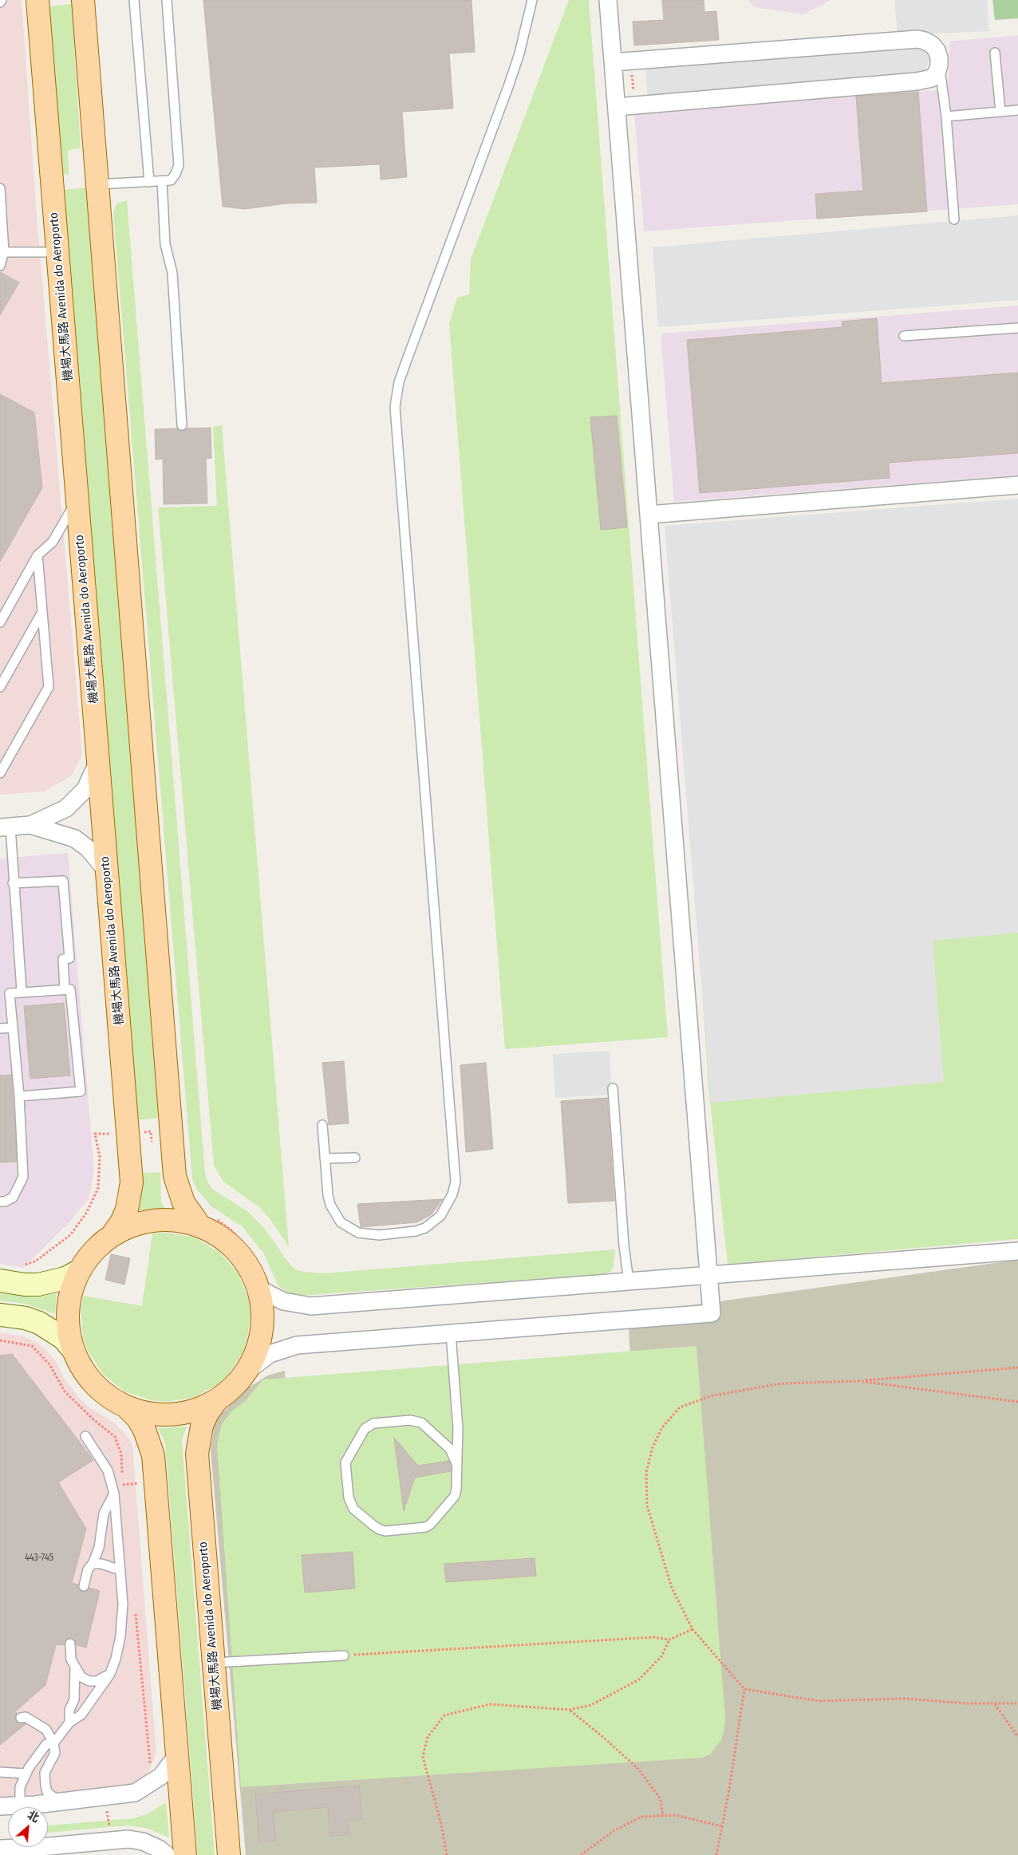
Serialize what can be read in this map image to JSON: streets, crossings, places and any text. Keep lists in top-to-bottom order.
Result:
{
  "streets": {
    "main road": ["機場大馬路 Avenida do Aeroporto"]
  },
  "house_numbers": ["443-745"],
  "north": "top right"
}
